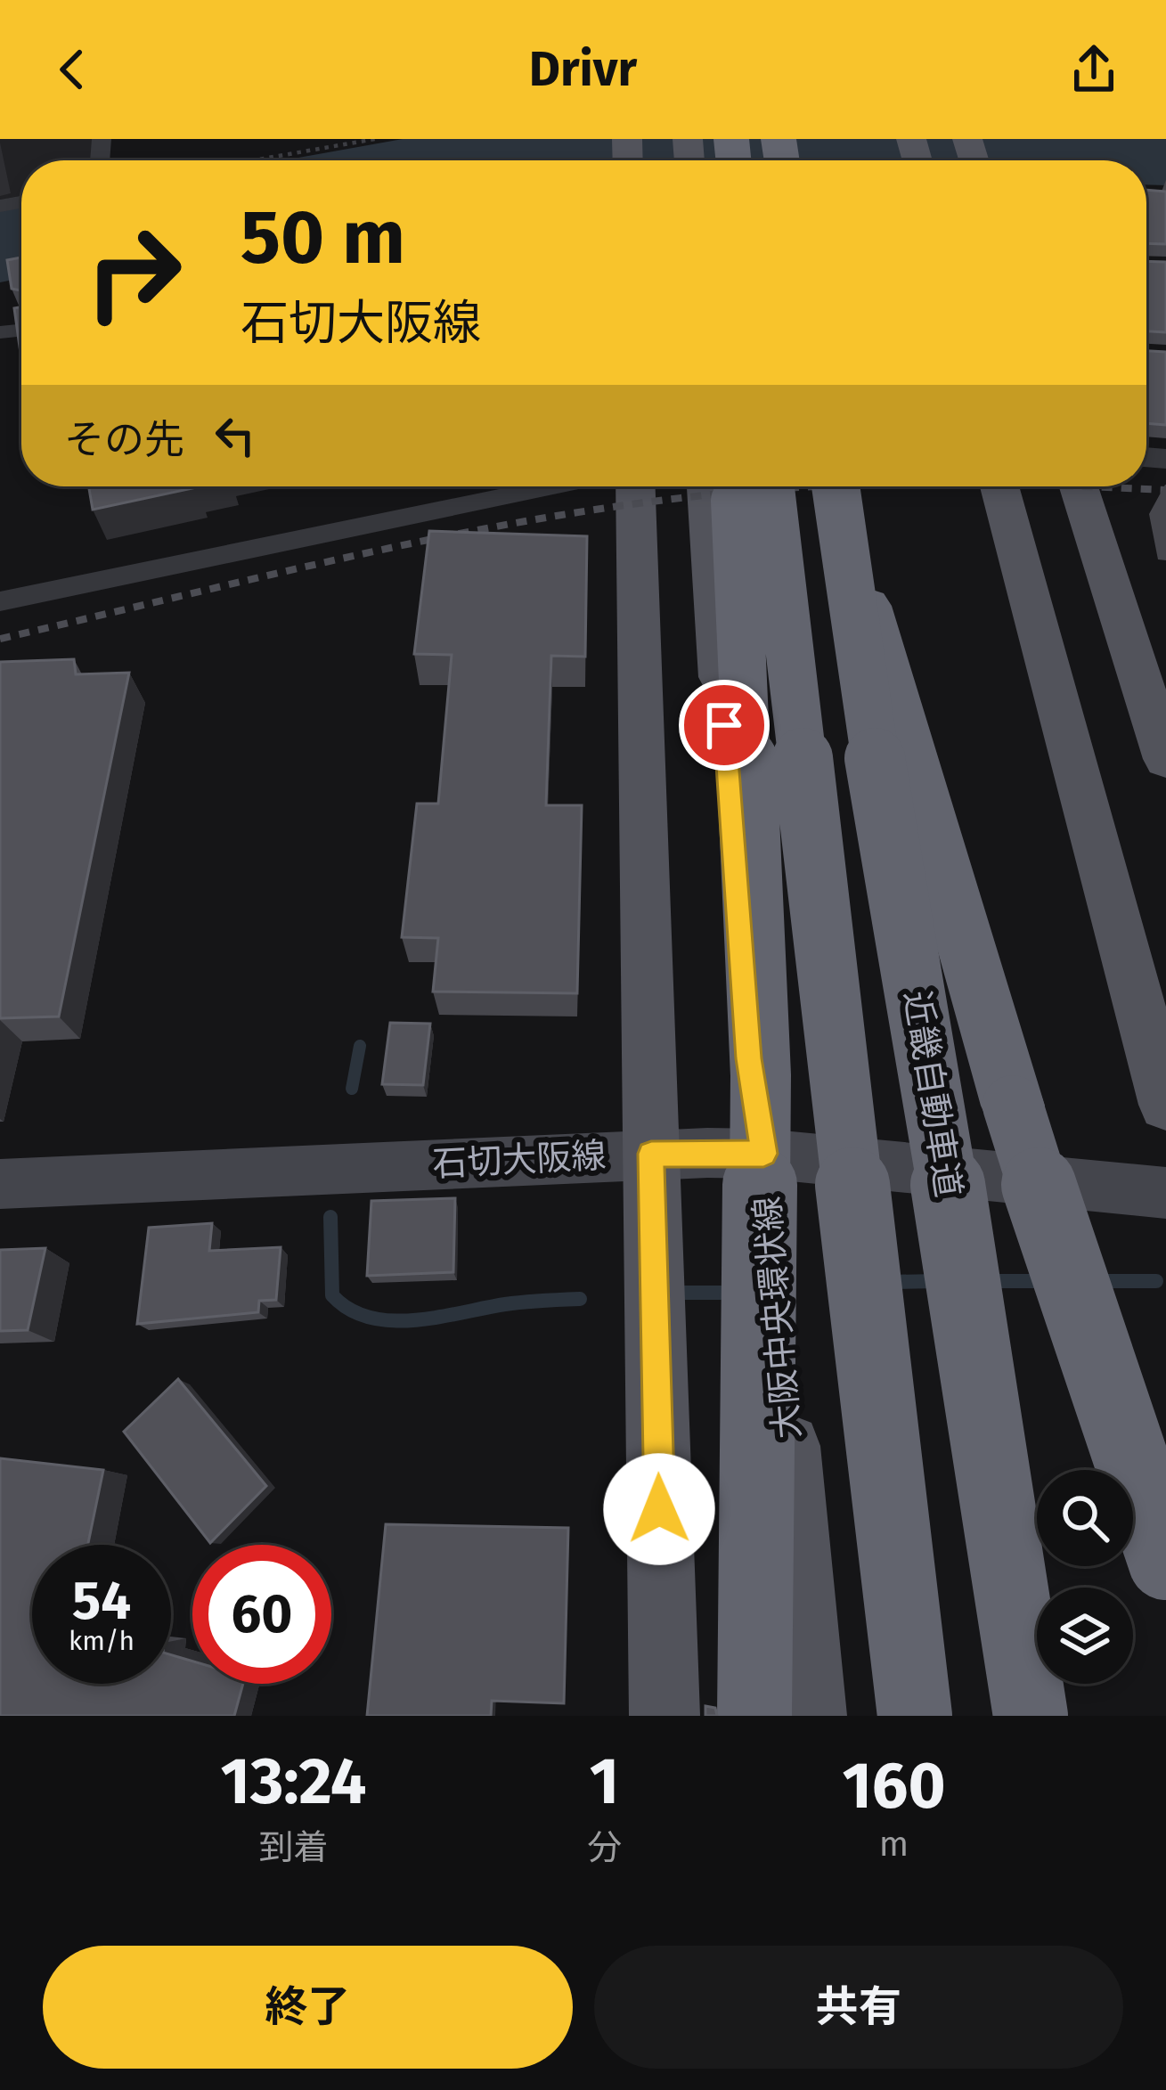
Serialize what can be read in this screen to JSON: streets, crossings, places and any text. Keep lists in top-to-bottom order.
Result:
{
  "streets": {
    "highway": ["近畿自動車道"],
    "main road": ["石切大阪線", "大阪中央環状線"]
  },
  "crossings": [
    ["石切大阪線", "大阪中央環状線"]
  ],
  "page": {
    "header": "Drivr",
    "turn": ["50 m", "石切大阪線"],
    "then": "その先",
    "speed": "54 km/h",
    "limit": "60",
    "eta": [
      "13:24",
      "到着",
      "1",
      "分",
      "160",
      "m"
    ],
    "buttons": ["終了", "共有"]
  }
}
